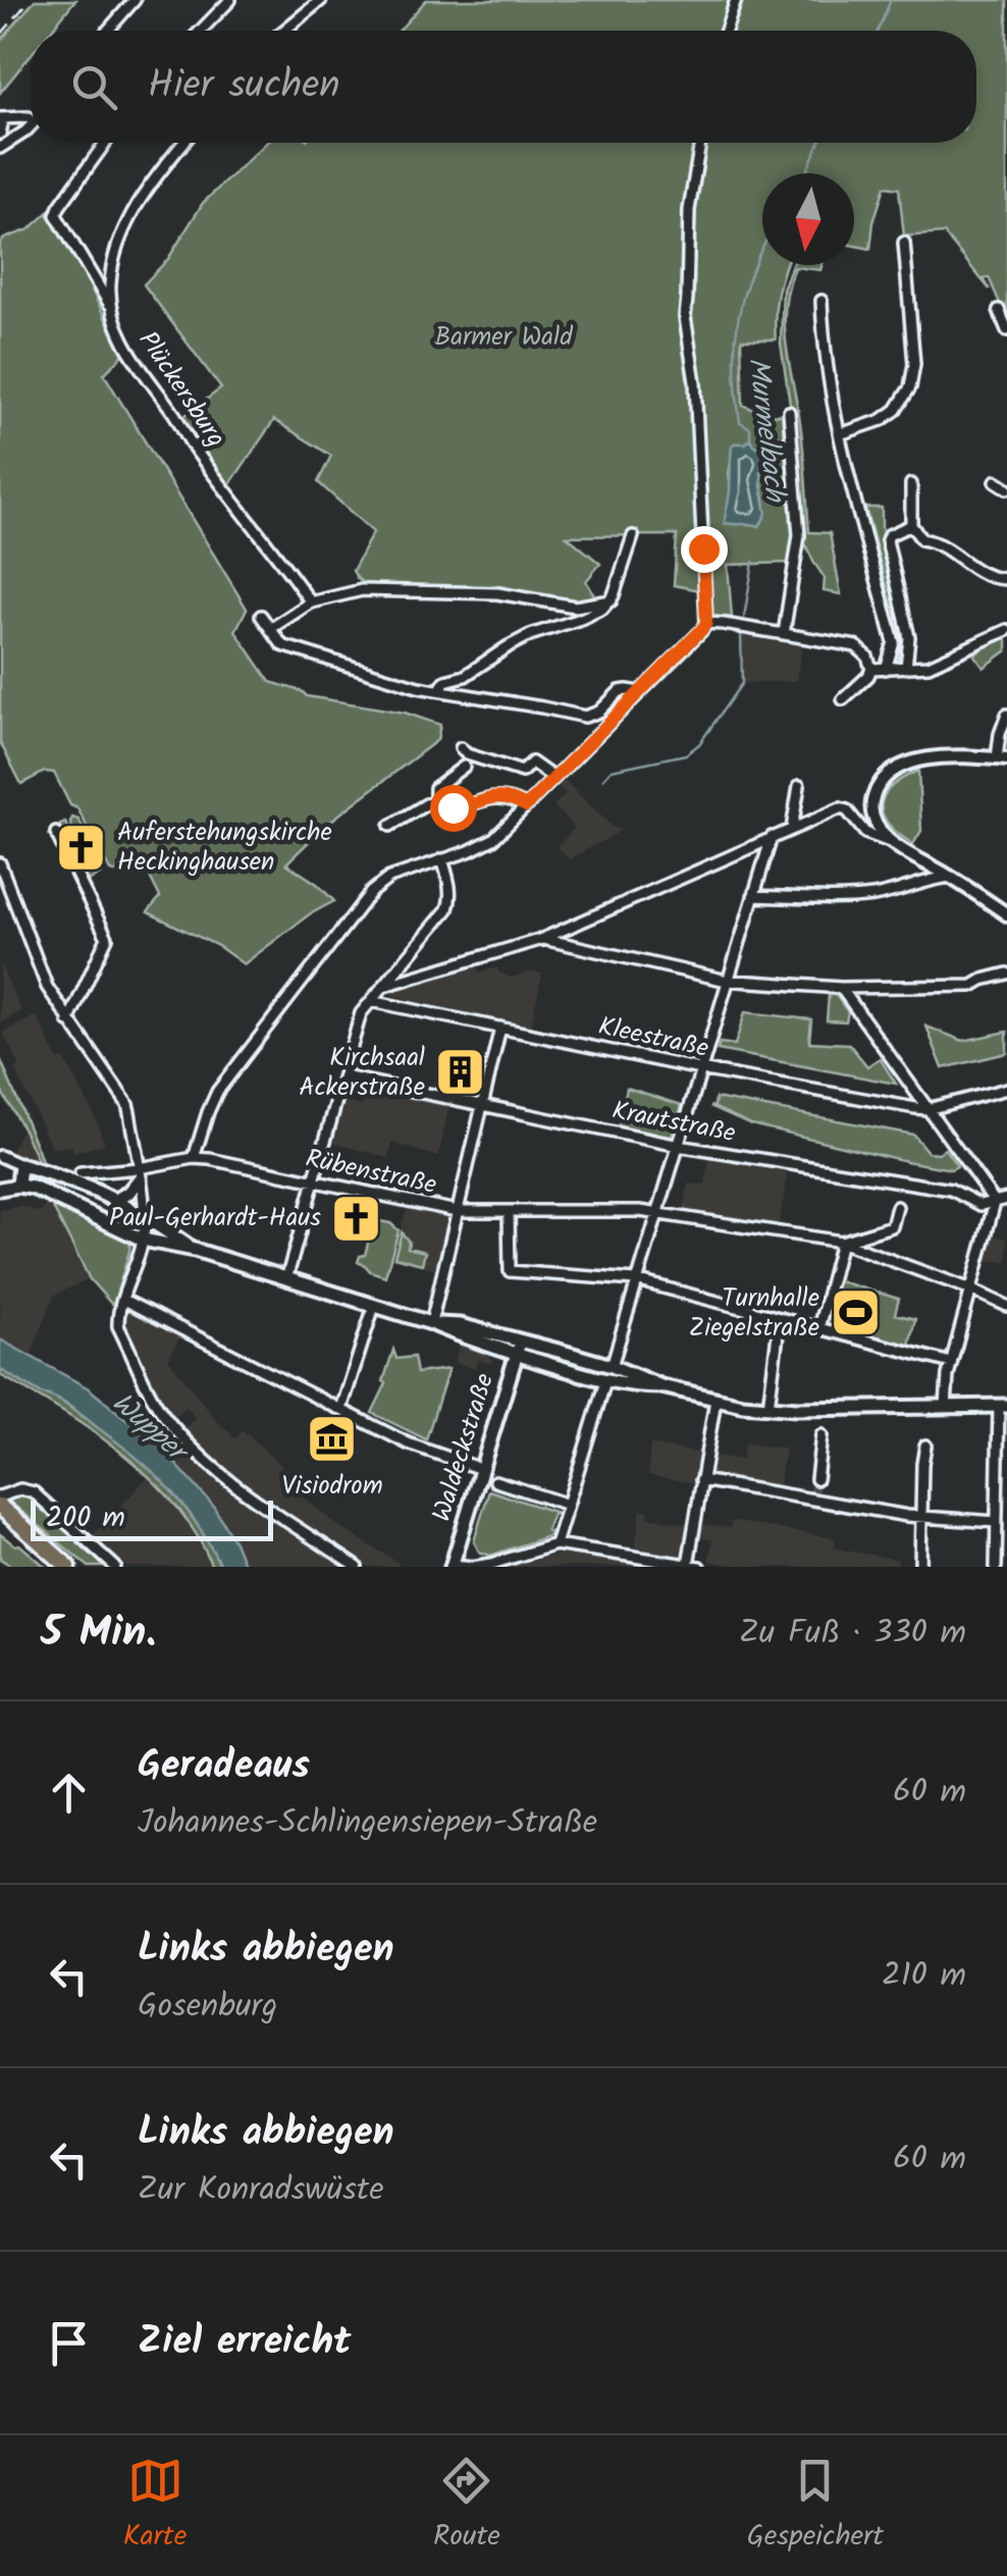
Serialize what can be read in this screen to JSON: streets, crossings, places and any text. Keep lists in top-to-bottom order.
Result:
{
  "streets": {
    "main road": ["Waldeckstraße"],
    "street": [
      "Plückersburg",
      "Kleestraße",
      "Krautstraße",
      "Rübenstraße"
    ]
  },
  "water": ["Murmelbach", "Wupper"],
  "parks": ["Barmer Wald"],
  "places": {
    "church": ["Auferstehungskirche Heckinghausen", "Paul-Gerhardt-Haus"],
    "building": ["Kirchsaal Ackerstraße"],
    "sports": ["Turnhalle Ziegelstraße"],
    "museum": ["Visiodrom"]
  },
  "scale_bar": "200 m",
  "north": "bottom",
  "page": {
    "search": "Hier suchen",
    "scale": "200 m",
    "heading": ["5 Min.", "Zu Fuß · 330 m"],
    "list": [
      ["Geradeaus", "Johannes-Schlingensiepen-Straße", "60 m"],
      ["Links abbiegen", "Gosenburg", "210 m"],
      ["Links abbiegen", "Zur Konradswüste", "60 m"],
      "Ziel erreicht"
    ],
    "nav": ["Karte", "Route", "Gespeichert"]
  }
}
